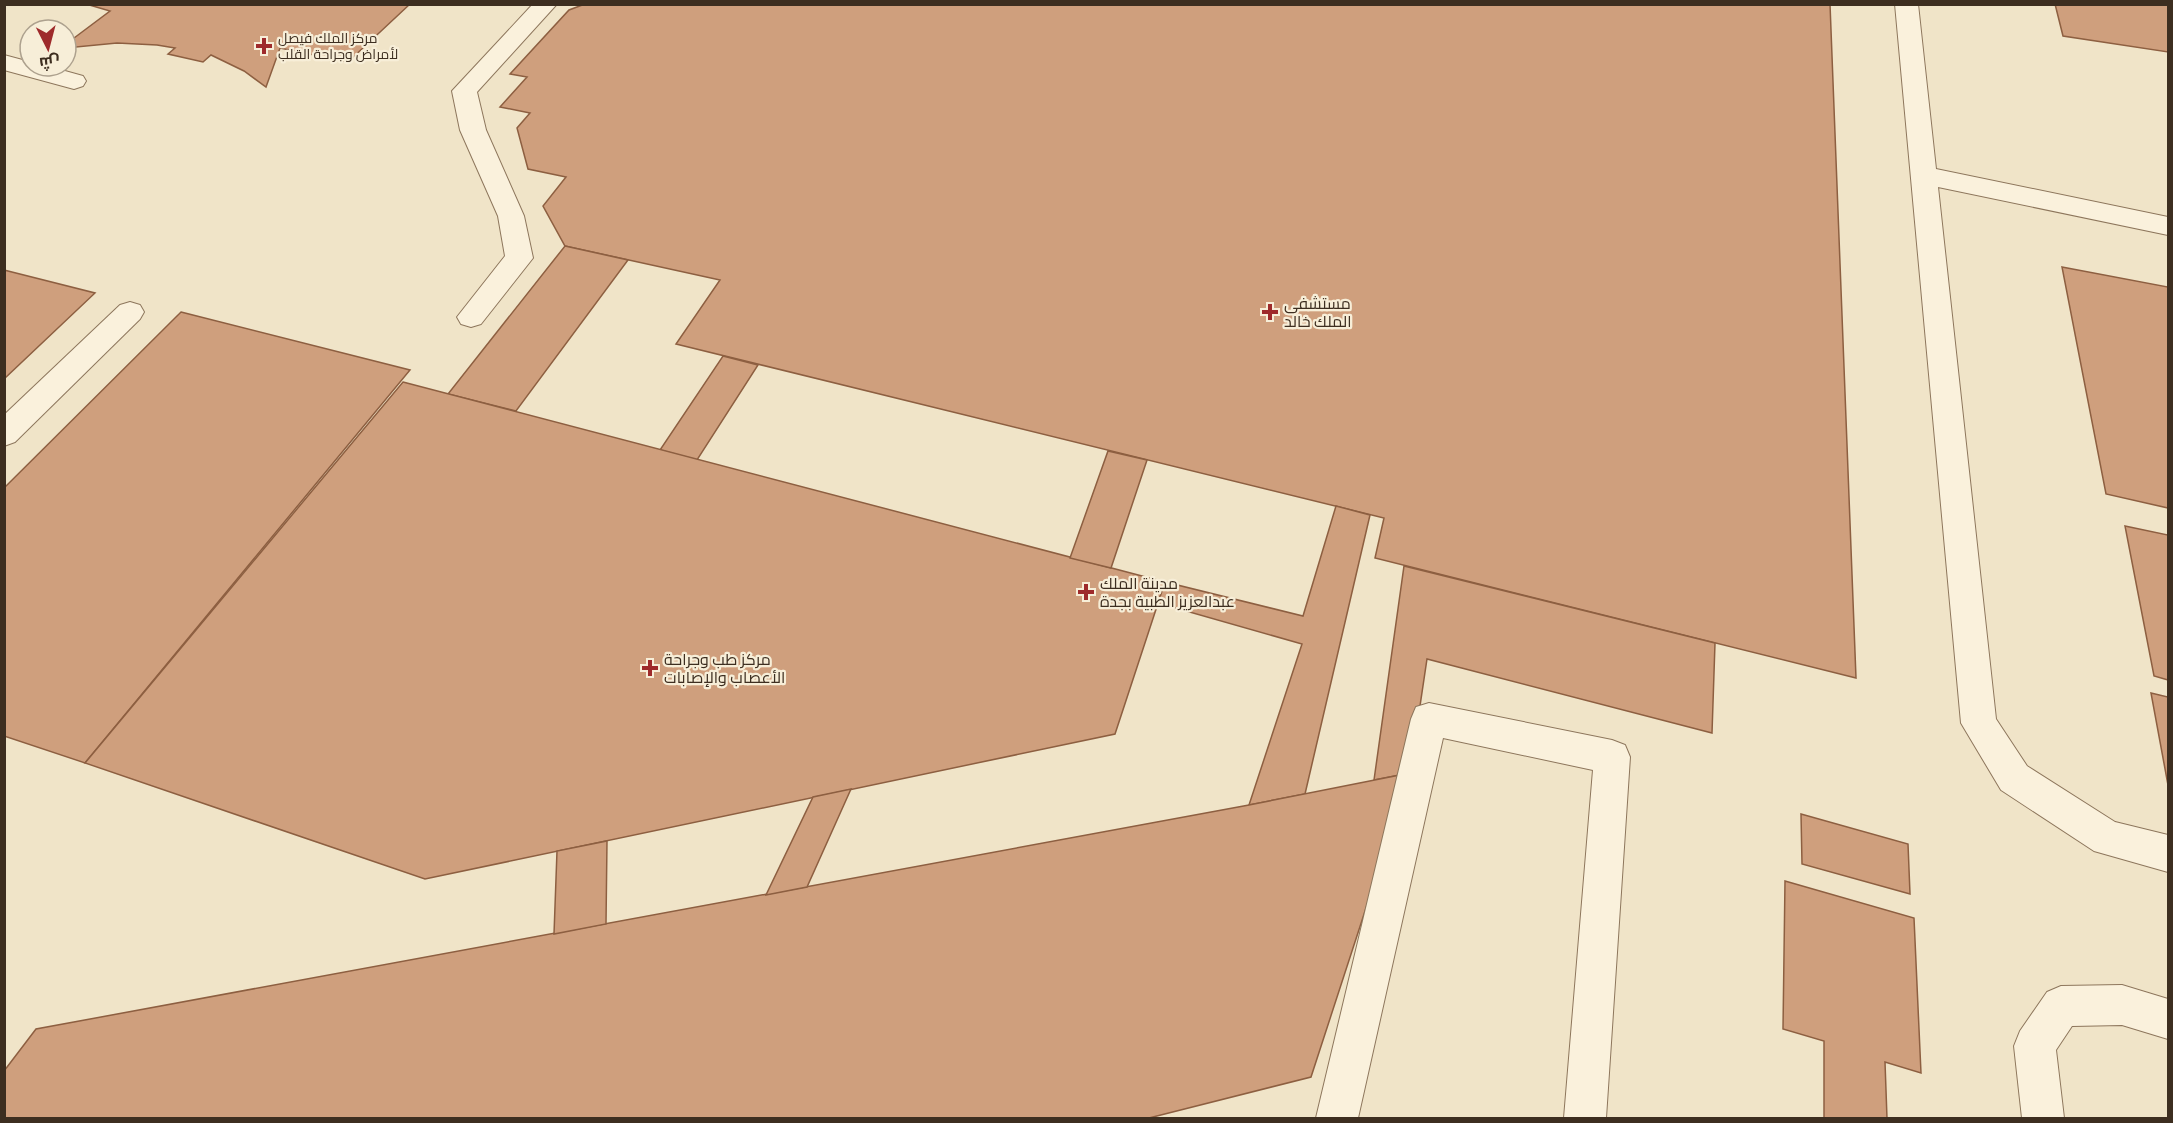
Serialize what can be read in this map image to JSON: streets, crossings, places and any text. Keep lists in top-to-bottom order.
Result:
{
  "places": {
    "health": [
      "مركز الملك فيصل لأمراض وجراحة القلب",
      "مستشفى الملك خالد",
      "مدينة الملك عبدالعزيز الطبية بجدة",
      "مركز طب وجراحة الأعصاب والإصابات"
    ]
  },
  "north": "bottom"
}
